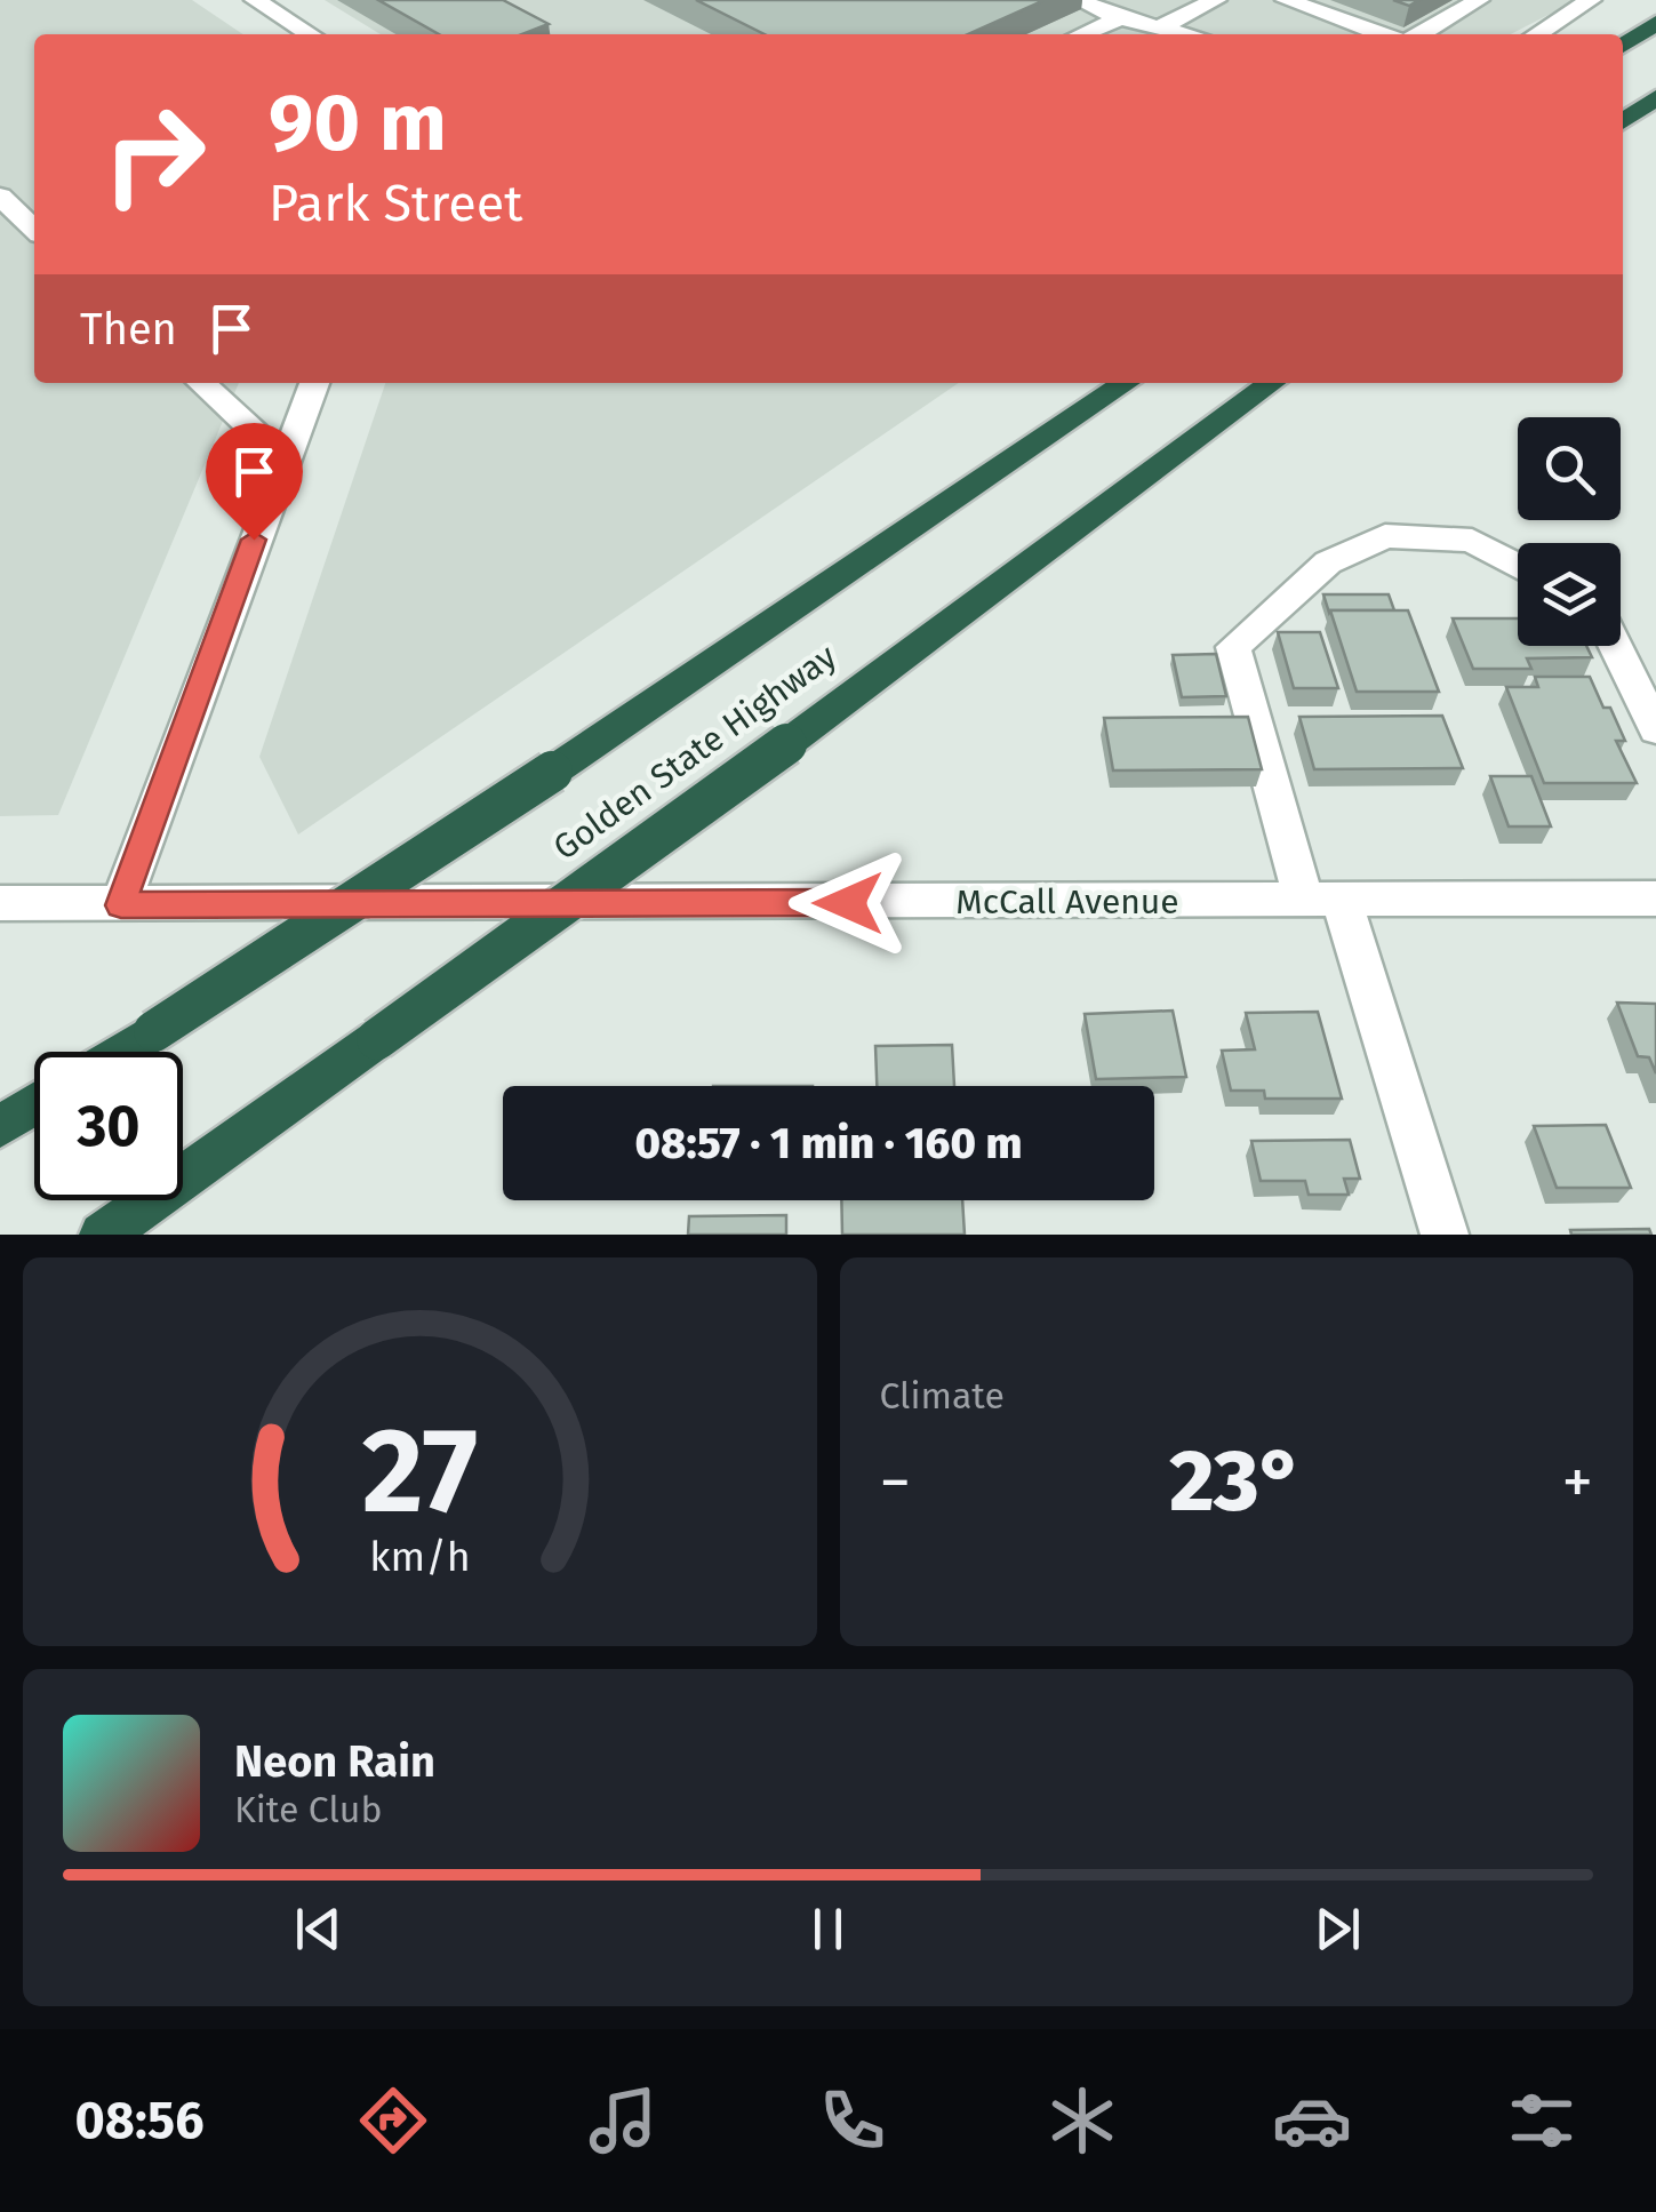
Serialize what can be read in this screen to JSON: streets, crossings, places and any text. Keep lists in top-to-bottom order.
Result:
{
  "streets": {
    "highway": ["Golden State Highway"],
    "street": ["McCall Avenue"]
  },
  "page": {
    "turn": ["90 m", "Park Street"],
    "then": "Then",
    "limit": "30",
    "trip": "08:57 · 1 min · 160 m",
    "tile": "Climate",
    "heat": ["−", "23°", "+"],
    "song": ["Neon Rain", "Kite Club"],
    "tabs": "08:56",
    "gauge": ["27", "km/h"]
  }
}
